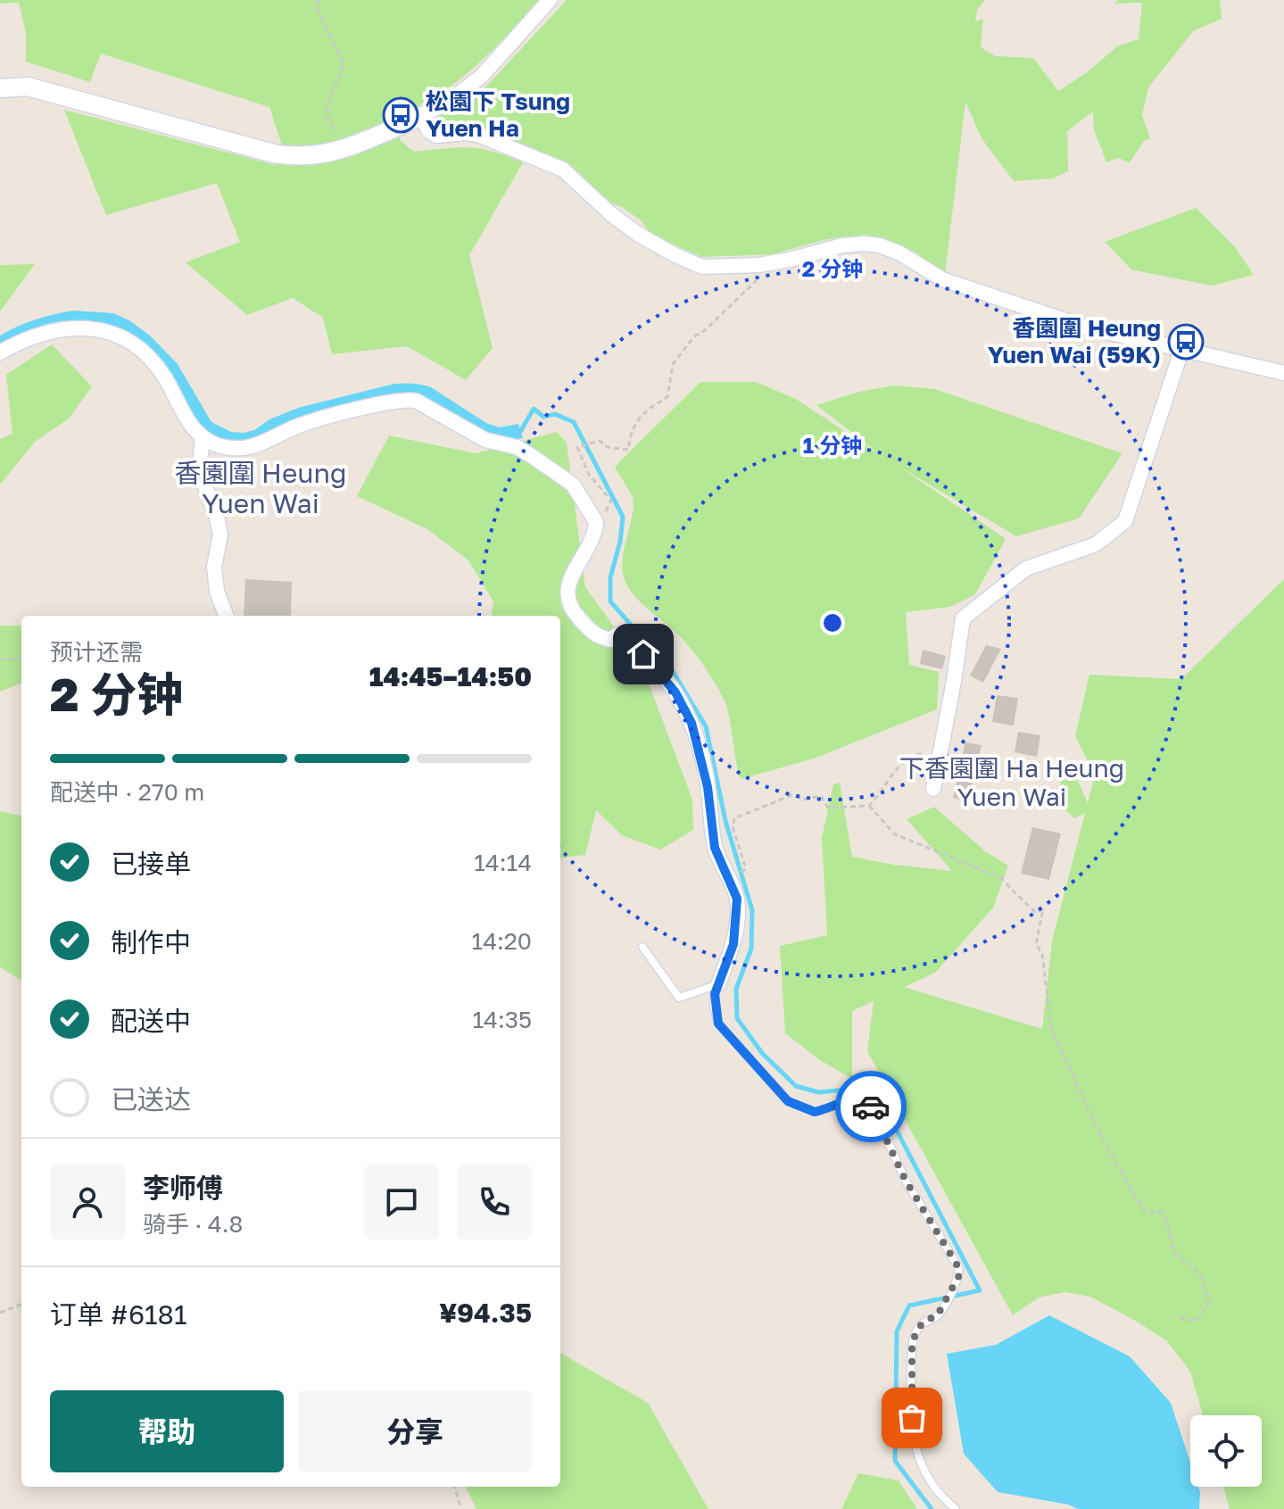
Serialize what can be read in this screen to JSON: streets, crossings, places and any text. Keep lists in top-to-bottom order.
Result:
{
  "districts": ["香園圍 Heung Yuen Wai", "下香園圍 Ha Heung Yuen Wai"],
  "places": {
    "bus stop": ["松園下 Tsung Yuen Ha", "香園圍 Heung Yuen Wai (59K)"]
  },
  "page": {
    "heading": ["2 分钟", "预计还需", "14:45–14:50"],
    "panel": [
      "李师傅",
      "骑手 · 4.8",
      "订单 #6181",
      "¥94.35"
    ],
    "bar": "配送中 · 270 m",
    "list": [
      ["已接单", "14:14"],
      ["制作中", "14:20"],
      ["配送中", "14:35"],
      "已送达"
    ],
    "buttons": ["帮助", "分享"]
  },
  "rings": ["2 分钟", "1 分钟"]
}
